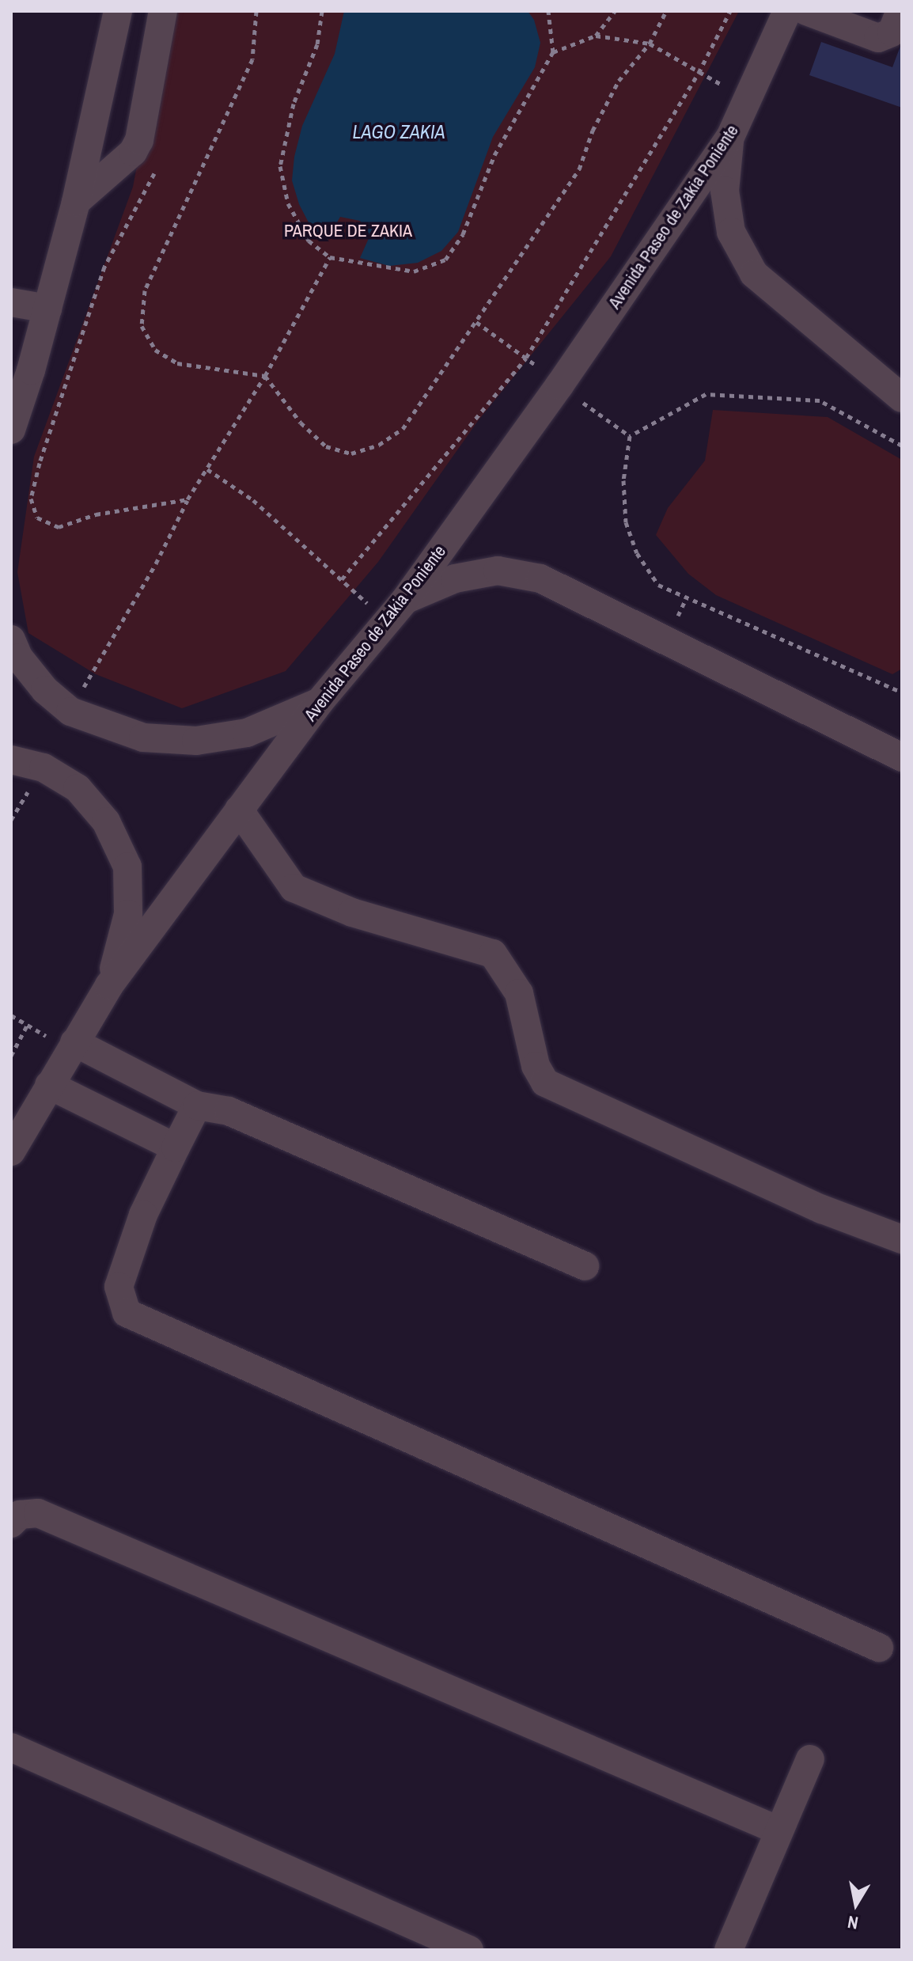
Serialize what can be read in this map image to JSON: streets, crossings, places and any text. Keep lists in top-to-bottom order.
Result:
{
  "streets": {
    "street": ["Avenida Paseo de Zakia Poniente"]
  },
  "water": ["LAGO ZAKIA"],
  "parks": ["PARQUE DE ZAKIA"],
  "north": "bottom"
}
